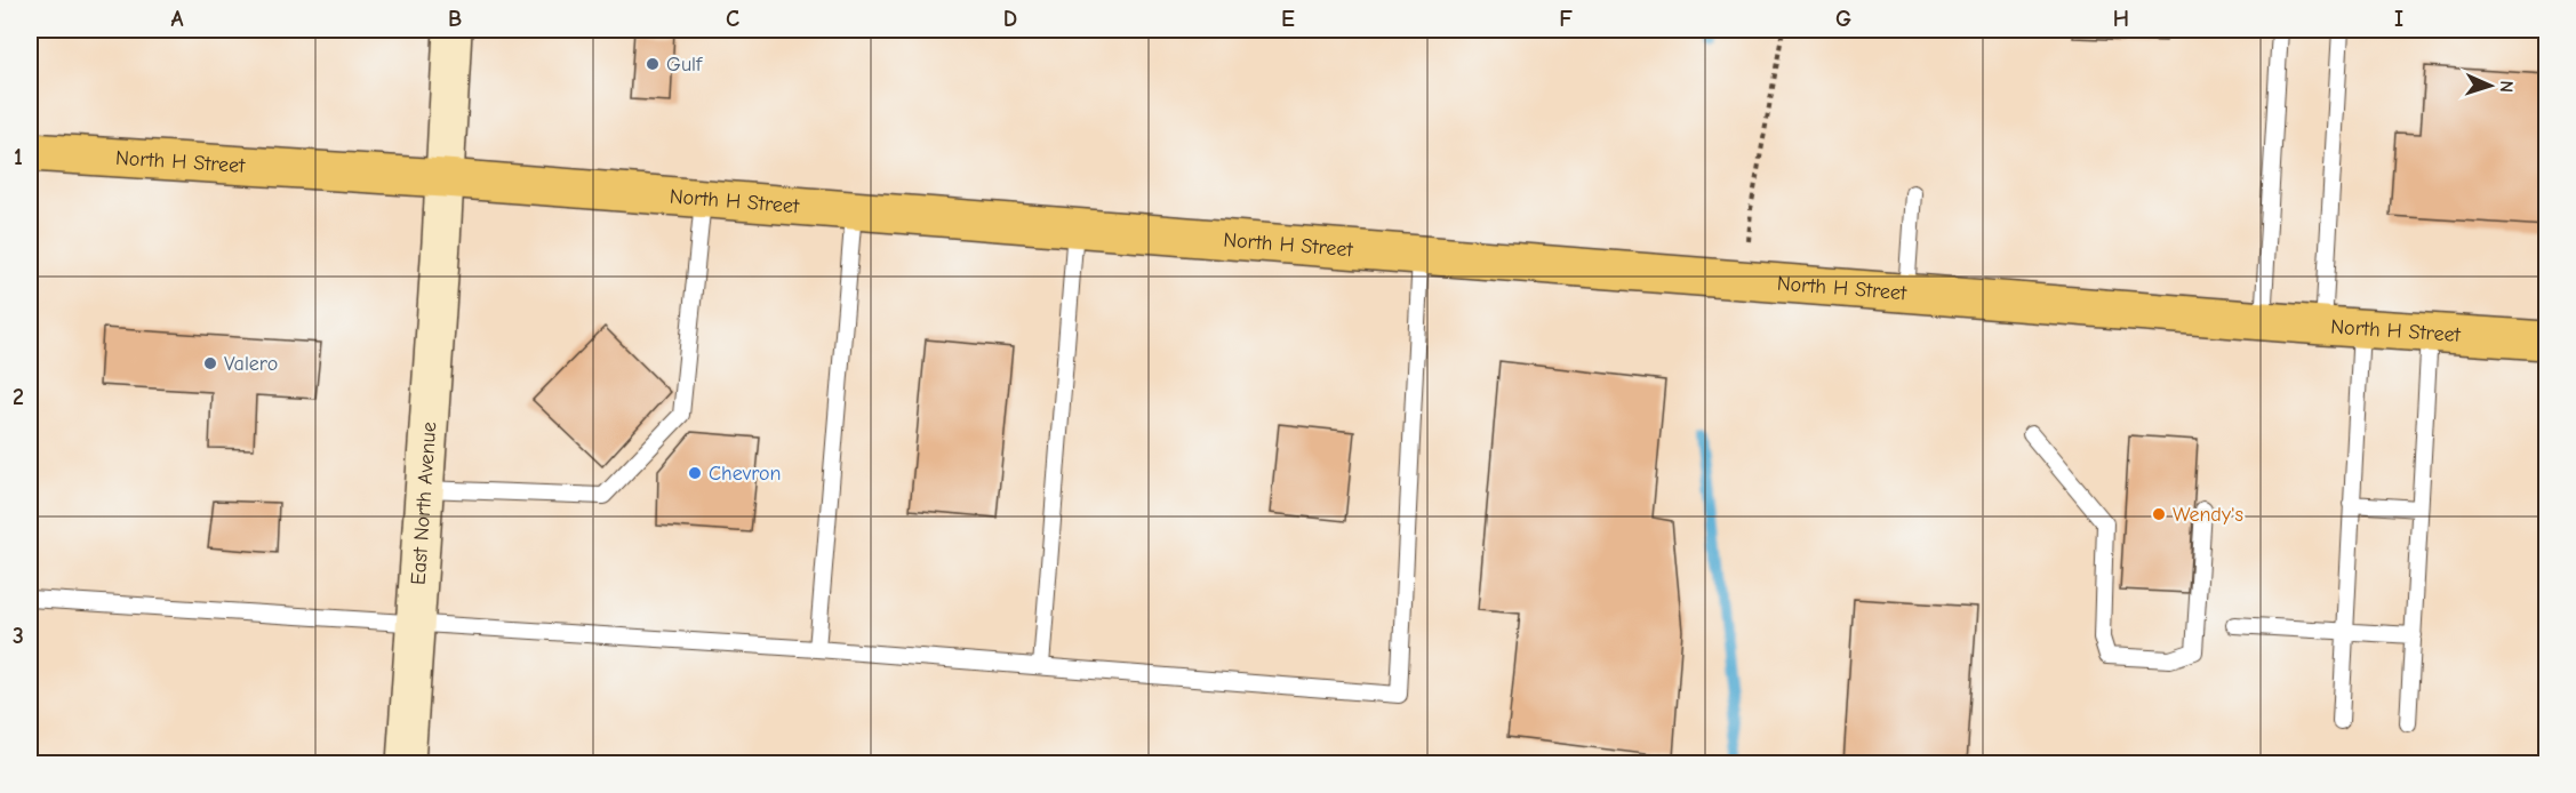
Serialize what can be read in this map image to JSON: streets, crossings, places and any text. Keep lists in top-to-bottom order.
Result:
{
  "streets": {
    "highway": ["North H Street"],
    "street": ["East North Avenue"]
  },
  "crossings": [
    ["North H Street", "East North Avenue"]
  ],
  "places": [
    "Gulf",
    "Valero",
    "Chevron",
    "Wendy's"
  ],
  "north": "right",
  "grid": {
    "columns": [
      "A",
      "B",
      "C",
      "D",
      "E",
      "F",
      "G",
      "H",
      "I"
    ],
    "rows": ["1", "2", "3"]
  }
}
